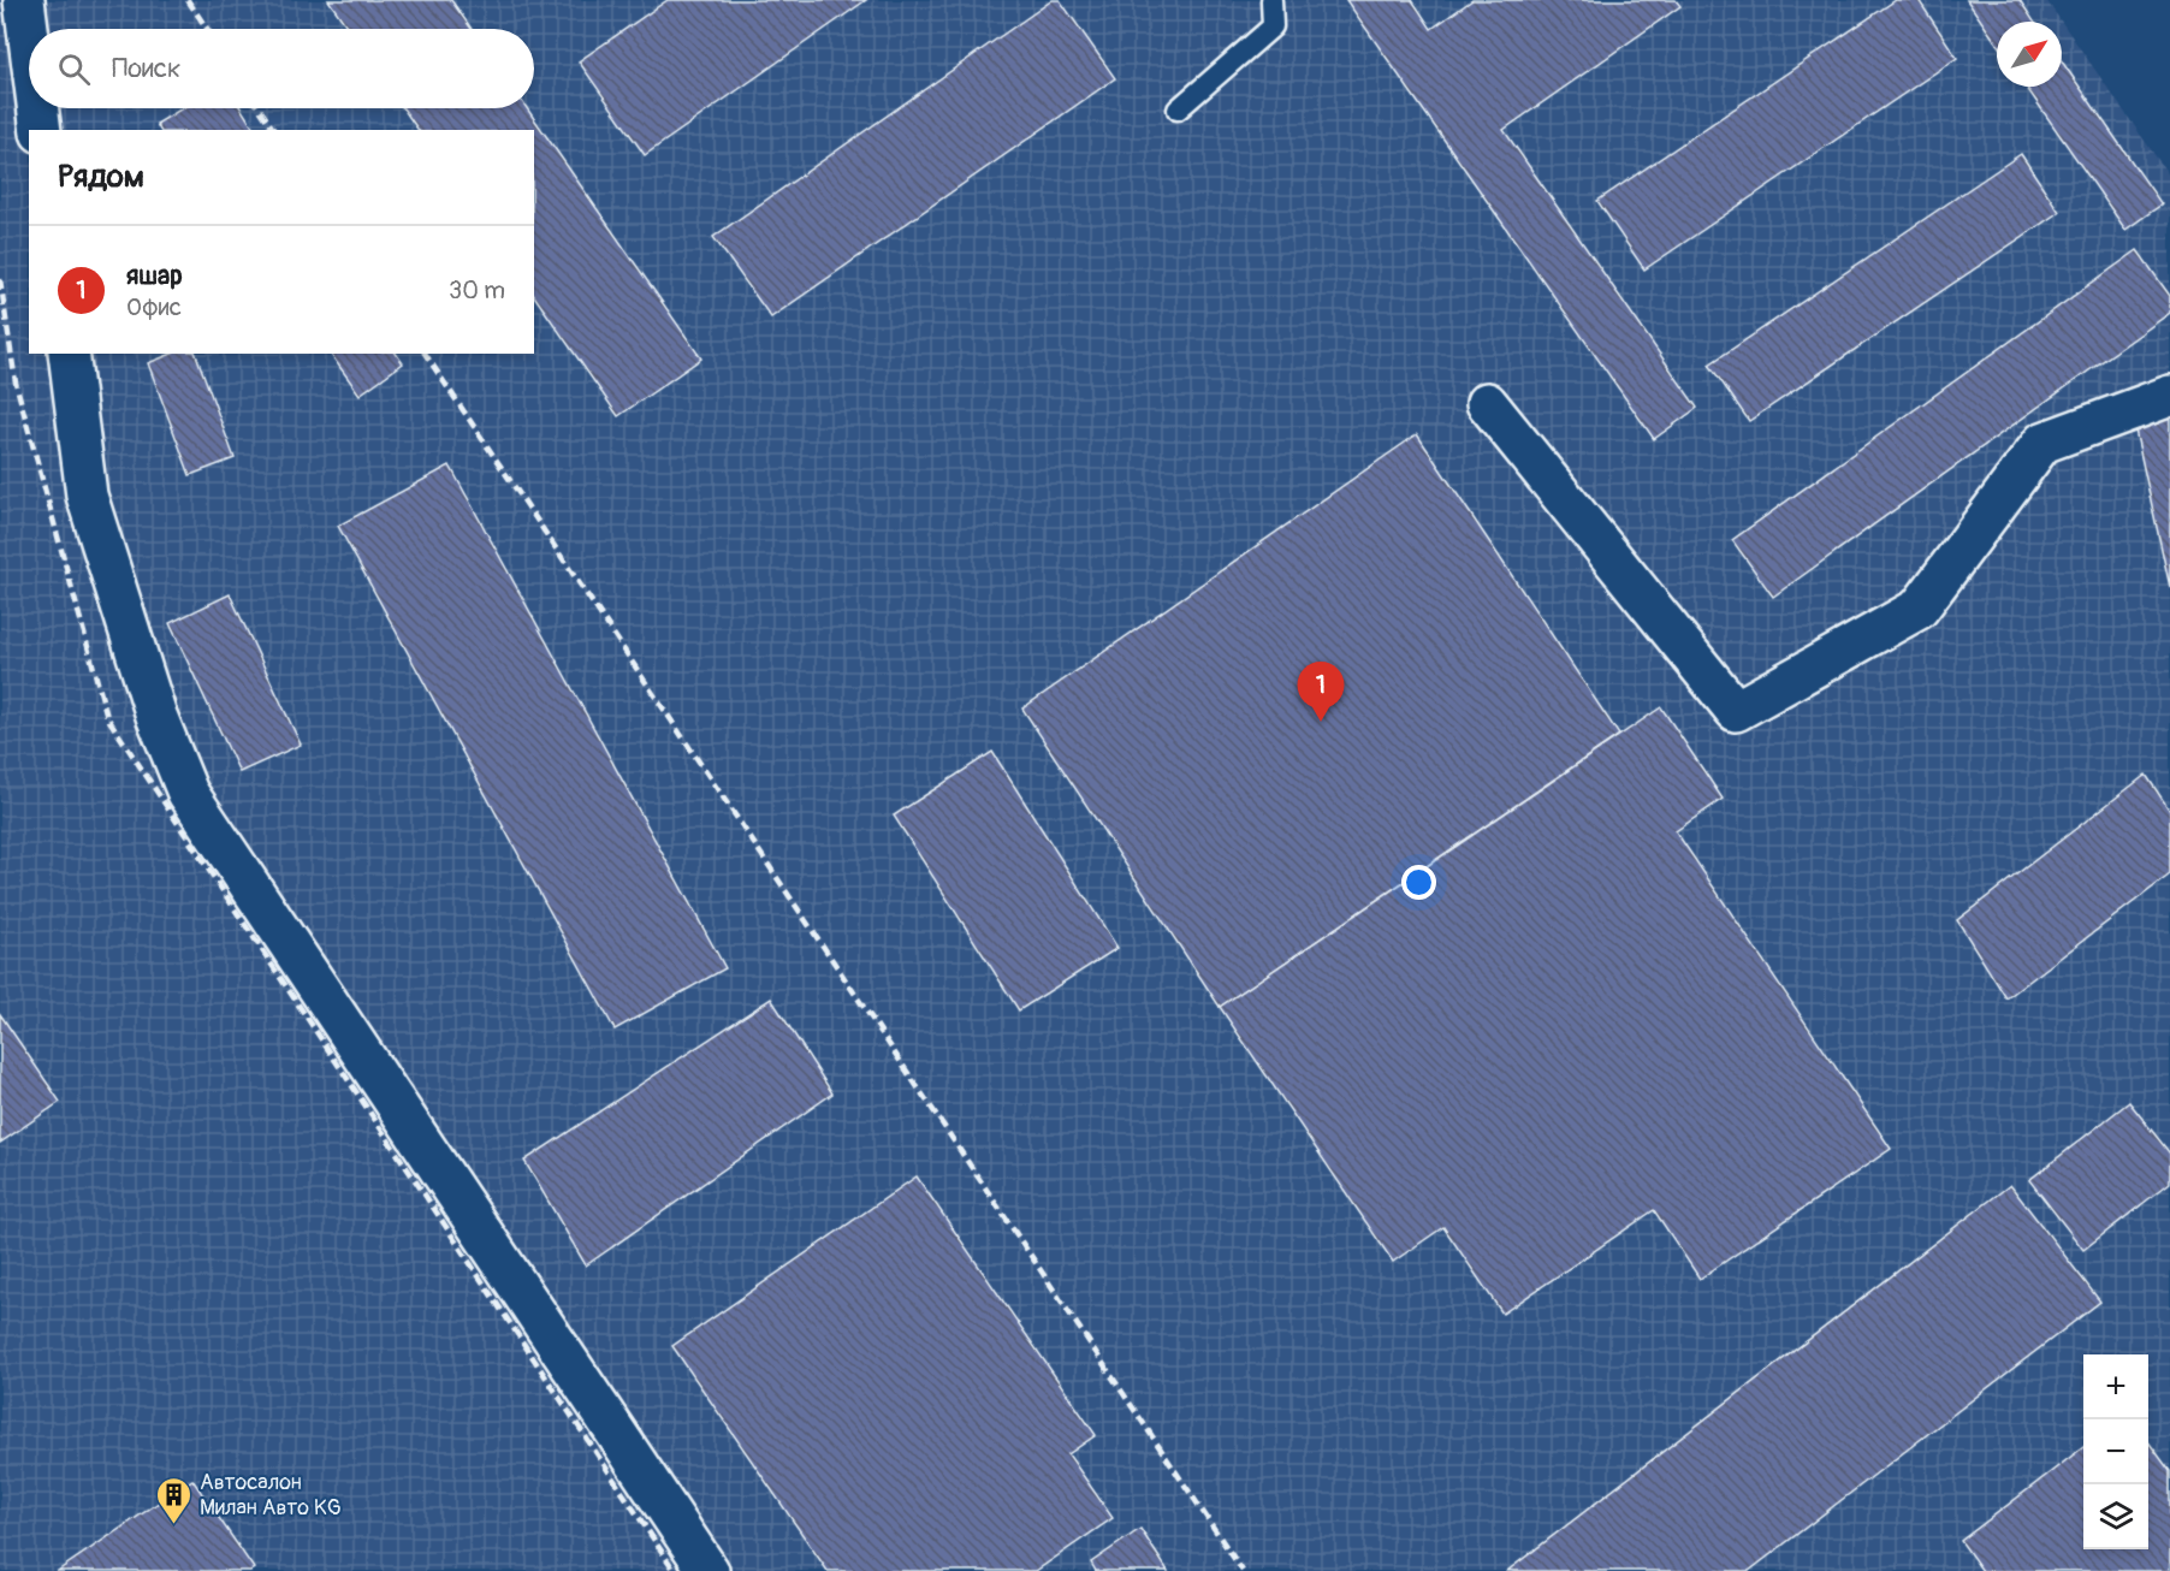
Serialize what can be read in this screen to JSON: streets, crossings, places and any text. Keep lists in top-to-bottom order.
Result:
{
  "places": {
    "building": ["Автосалон Милан Авто KG"]
  },
  "north": "top right",
  "page": {
    "search": "Поиск",
    "heading": "Рядом",
    "list": [
      {
        "mark": "1",
        "name": "яшар",
        "note": "Офис",
        "value": "30 m"
      }
    ],
    "pins": "1",
    "map_buttons": ["+", "−"]
  }
}
